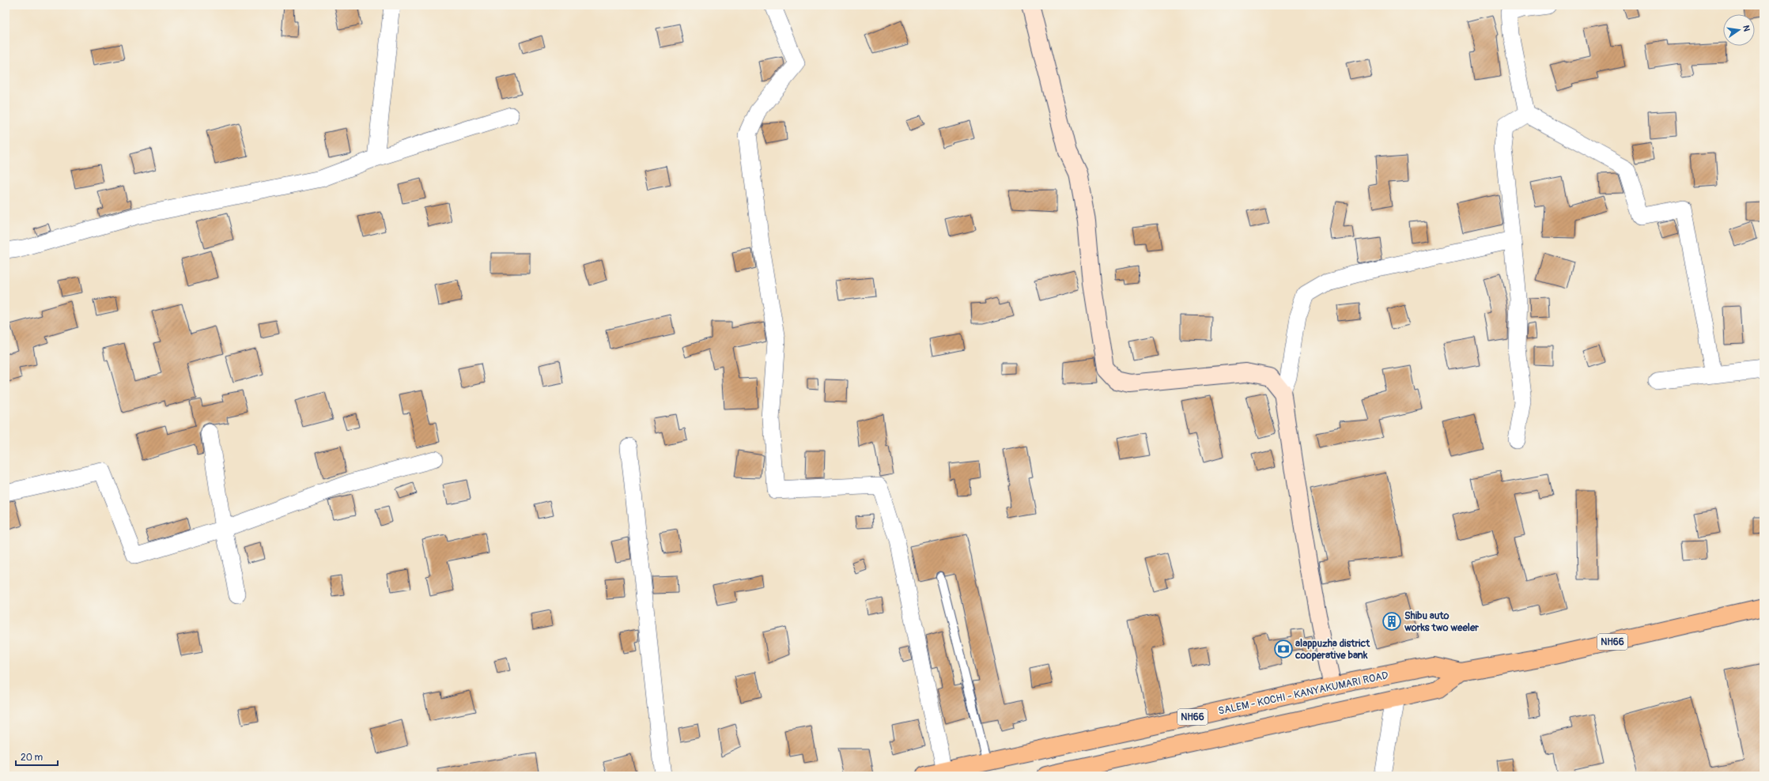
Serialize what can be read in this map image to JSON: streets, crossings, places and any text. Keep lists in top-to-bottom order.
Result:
{
  "streets": {
    "highway": ["NH66", "SALEM - KOCHI - KANYAKUMARI ROAD"]
  },
  "places": {
    "building": ["Shibu auto works two weeler"],
    "bank": ["alappuzha district cooperative bank"]
  },
  "scale_bar": "20 m",
  "north": "right"
}
